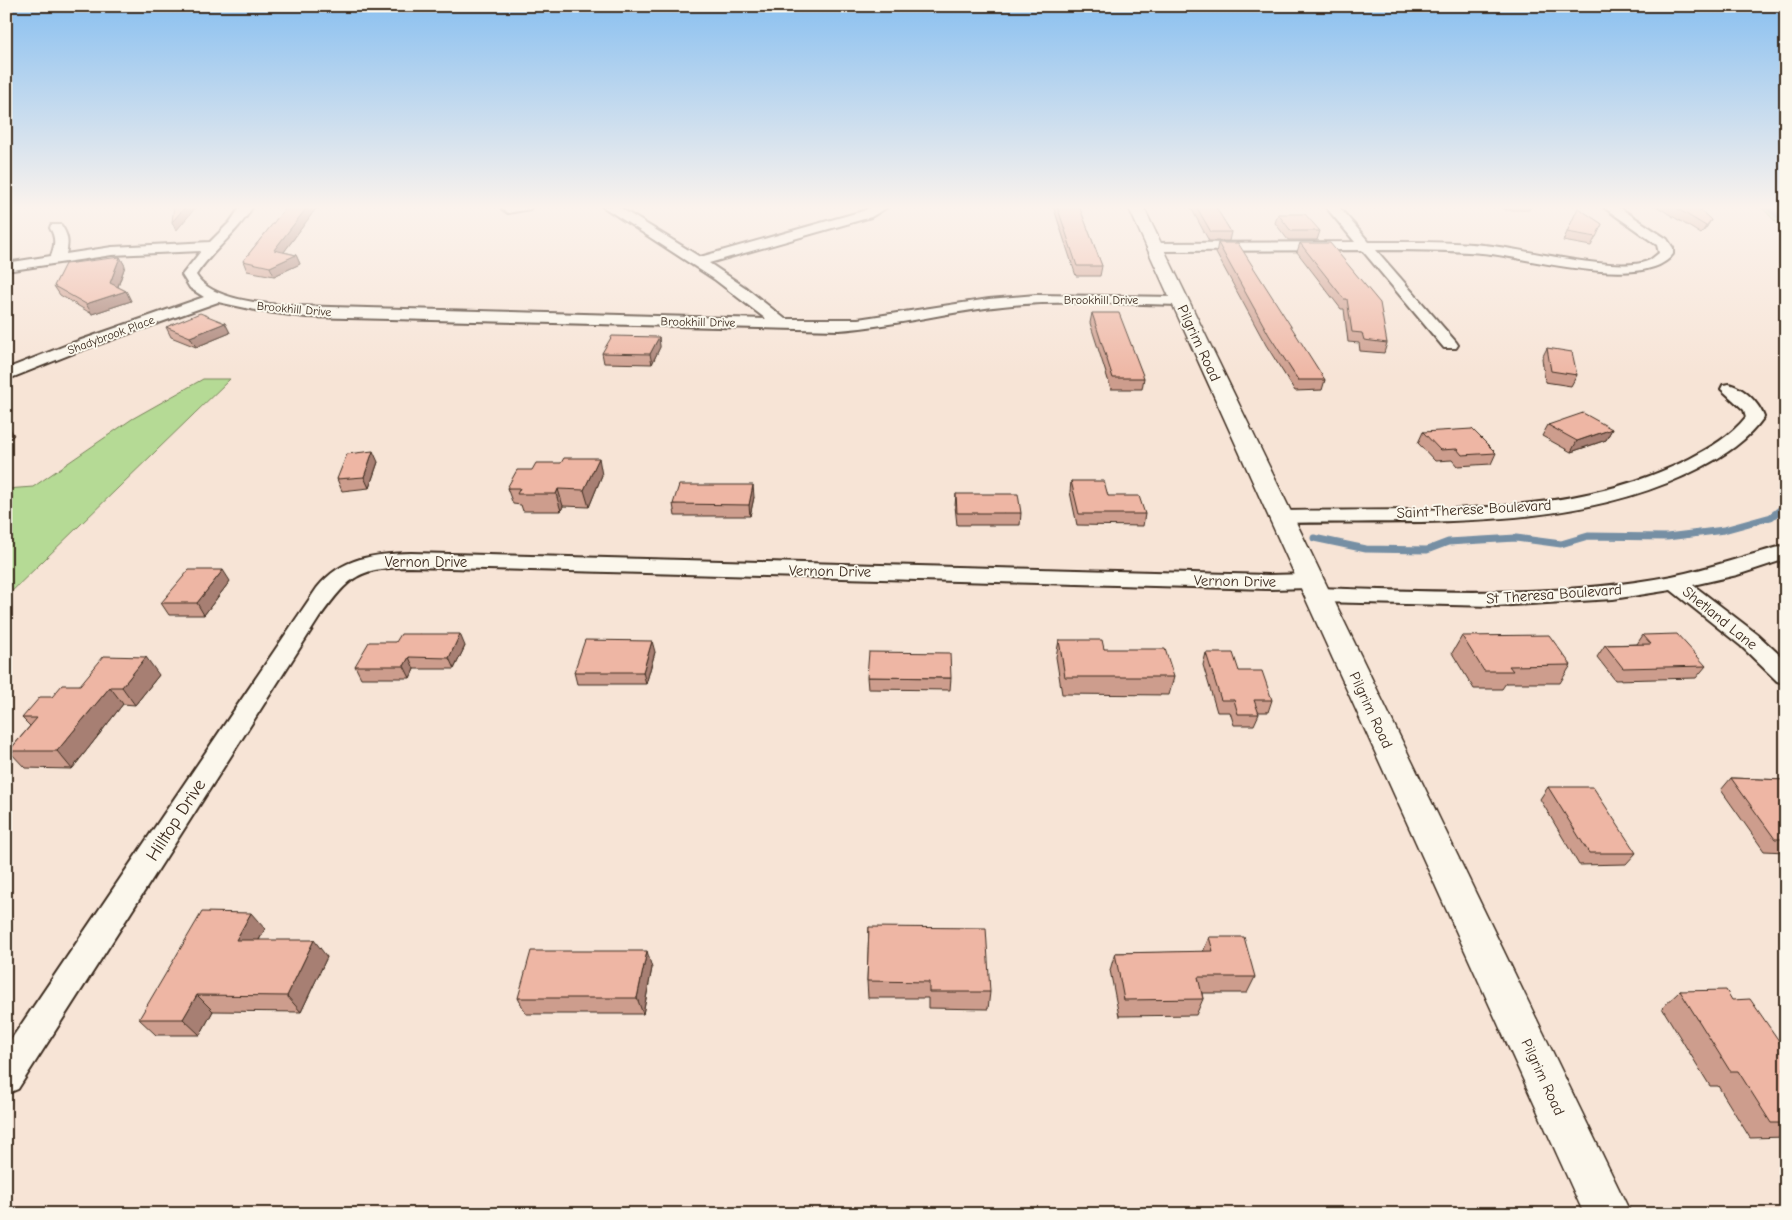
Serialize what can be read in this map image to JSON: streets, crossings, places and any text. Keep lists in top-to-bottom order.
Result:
{
  "streets": {
    "main road": ["Pilgrim Road"],
    "street": [
      "Brookhill Drive",
      "Shadybrook Place",
      "Saint Therese Boulevard",
      "Vernon Drive",
      "St Theresa Boulevard",
      "Shetland Lane",
      "Hilltop Drive"
    ]
  },
  "crossings": [
    ["Brookhill Drive", "Shadybrook Place"],
    ["Brookhill Drive", "Pilgrim Road"],
    ["Pilgrim Road", "Saint Therese Boulevard"],
    ["Pilgrim Road", "Vernon Drive"],
    ["Pilgrim Road", "St Theresa Boulevard"],
    ["Vernon Drive", "St Theresa Boulevard"],
    ["Vernon Drive", "Hilltop Drive"],
    ["St Theresa Boulevard", "Shetland Lane"]
  ]
}
